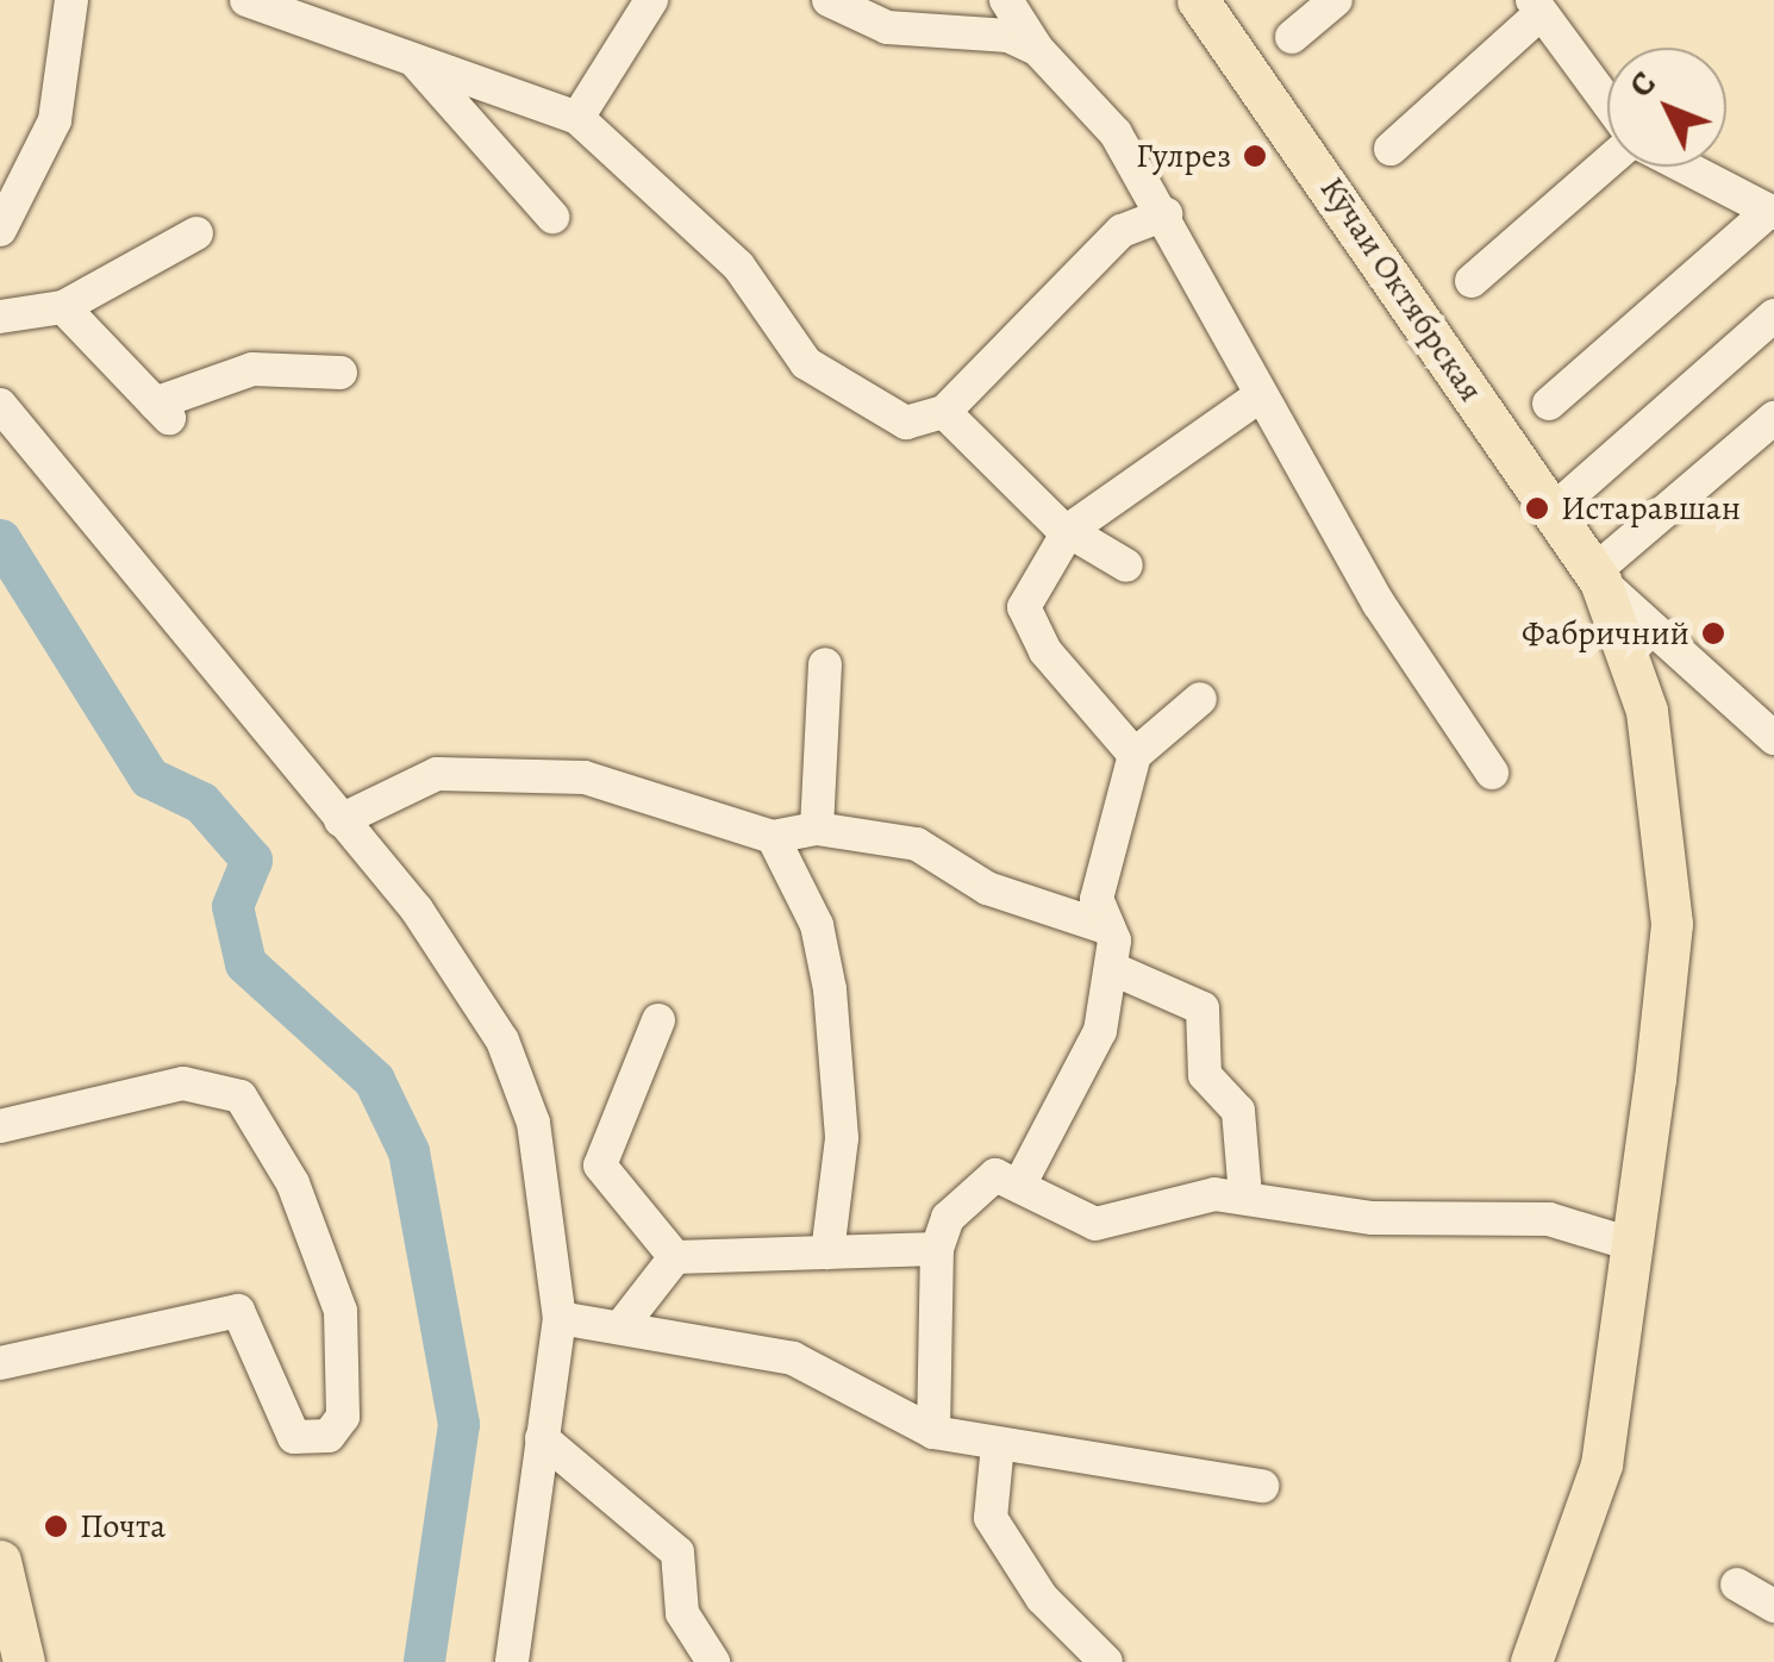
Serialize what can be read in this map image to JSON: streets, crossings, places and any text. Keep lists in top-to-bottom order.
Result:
{
  "streets": {
    "main road": ["Кӯчаи Октябрская"]
  },
  "places": [
    "Гулрез",
    "Истаравшан",
    "Фабричний",
    "Почта"
  ],
  "north": "top left"
}
